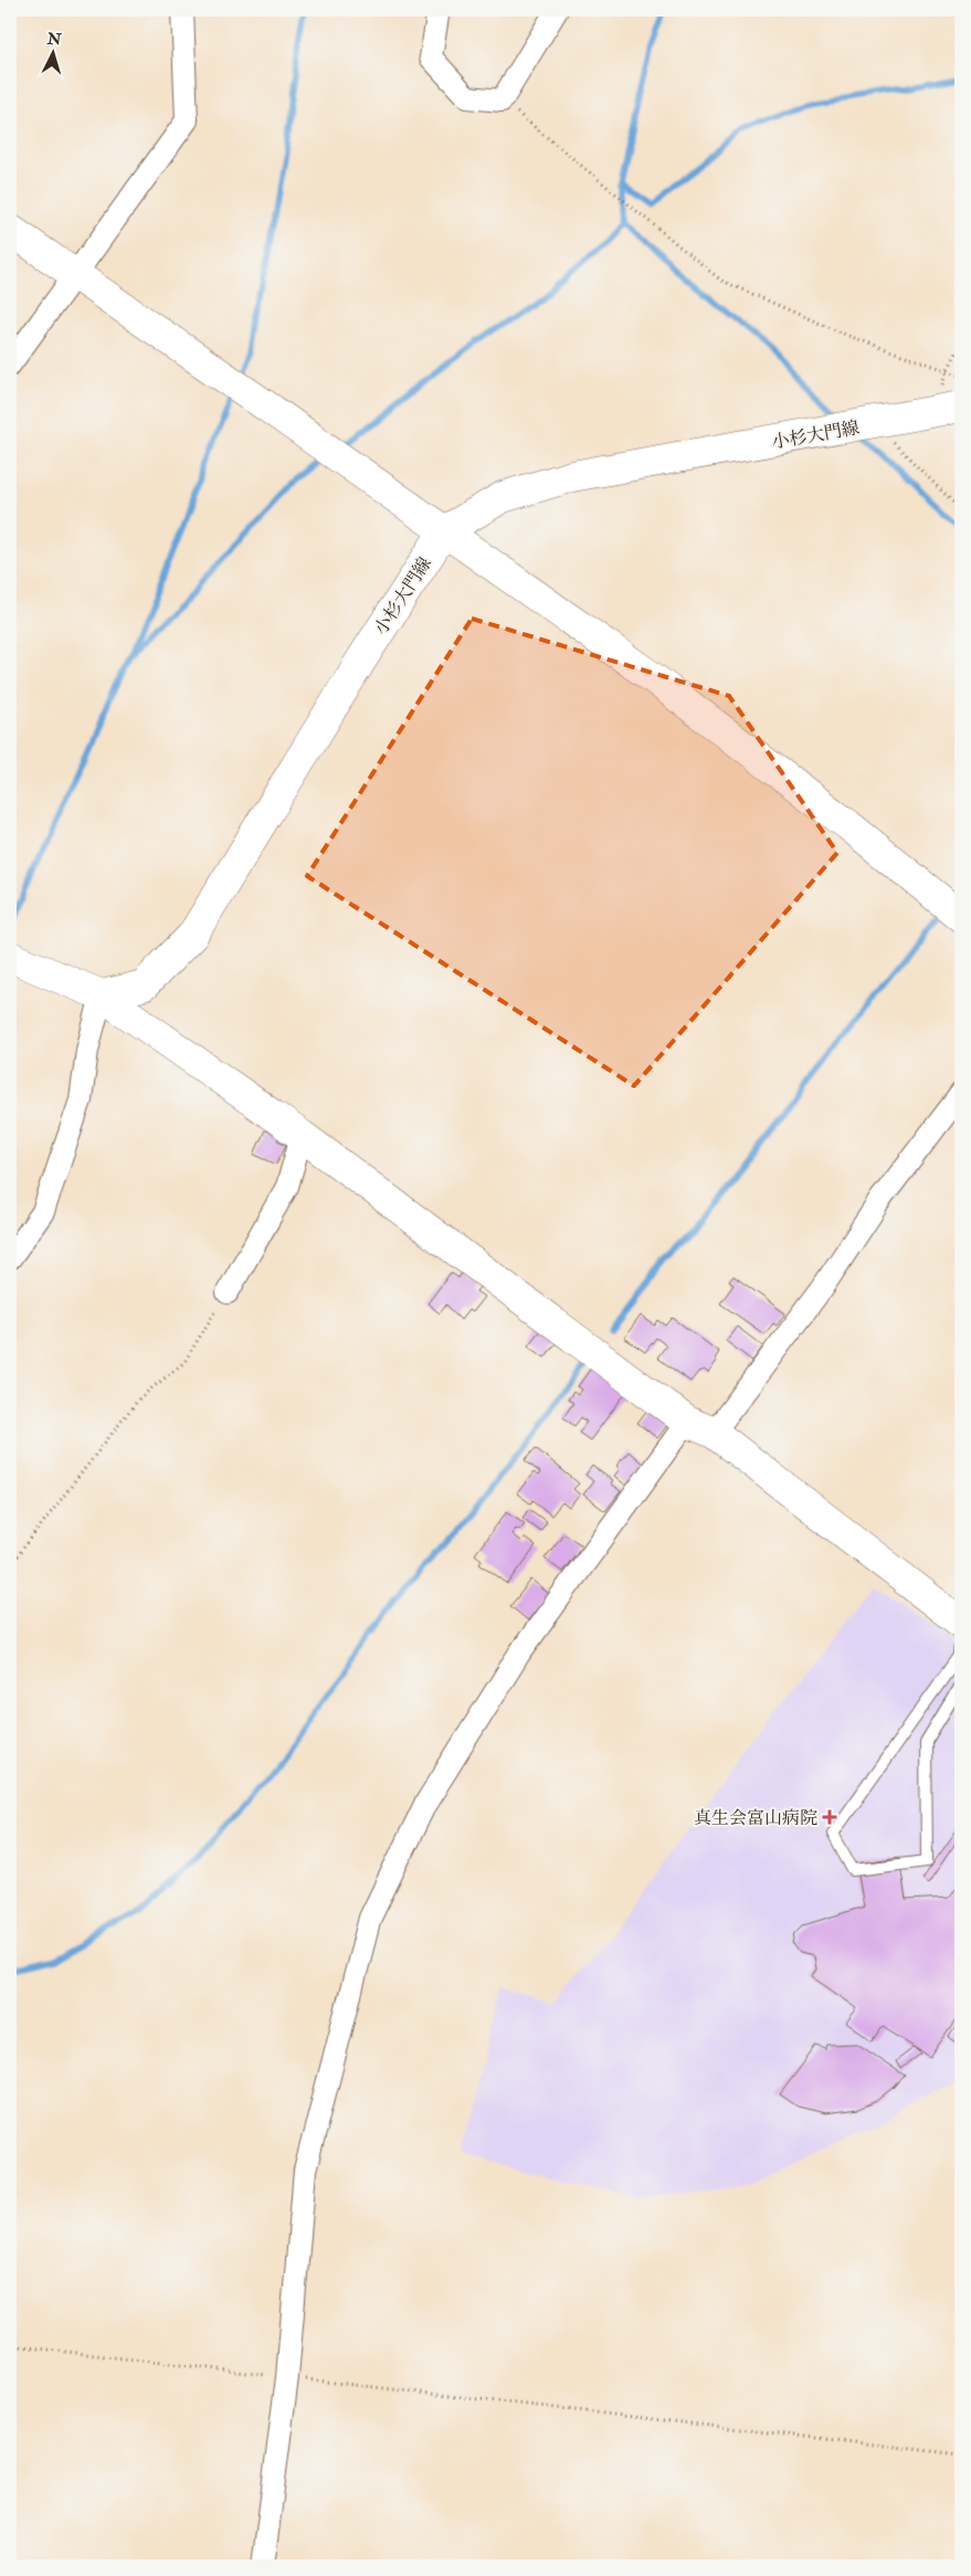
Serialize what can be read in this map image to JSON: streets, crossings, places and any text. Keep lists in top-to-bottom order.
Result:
{
  "streets": {
    "street": ["小杉大門線"]
  },
  "places": {
    "health": ["真生会富山病院"]
  },
  "north": "top"
}
